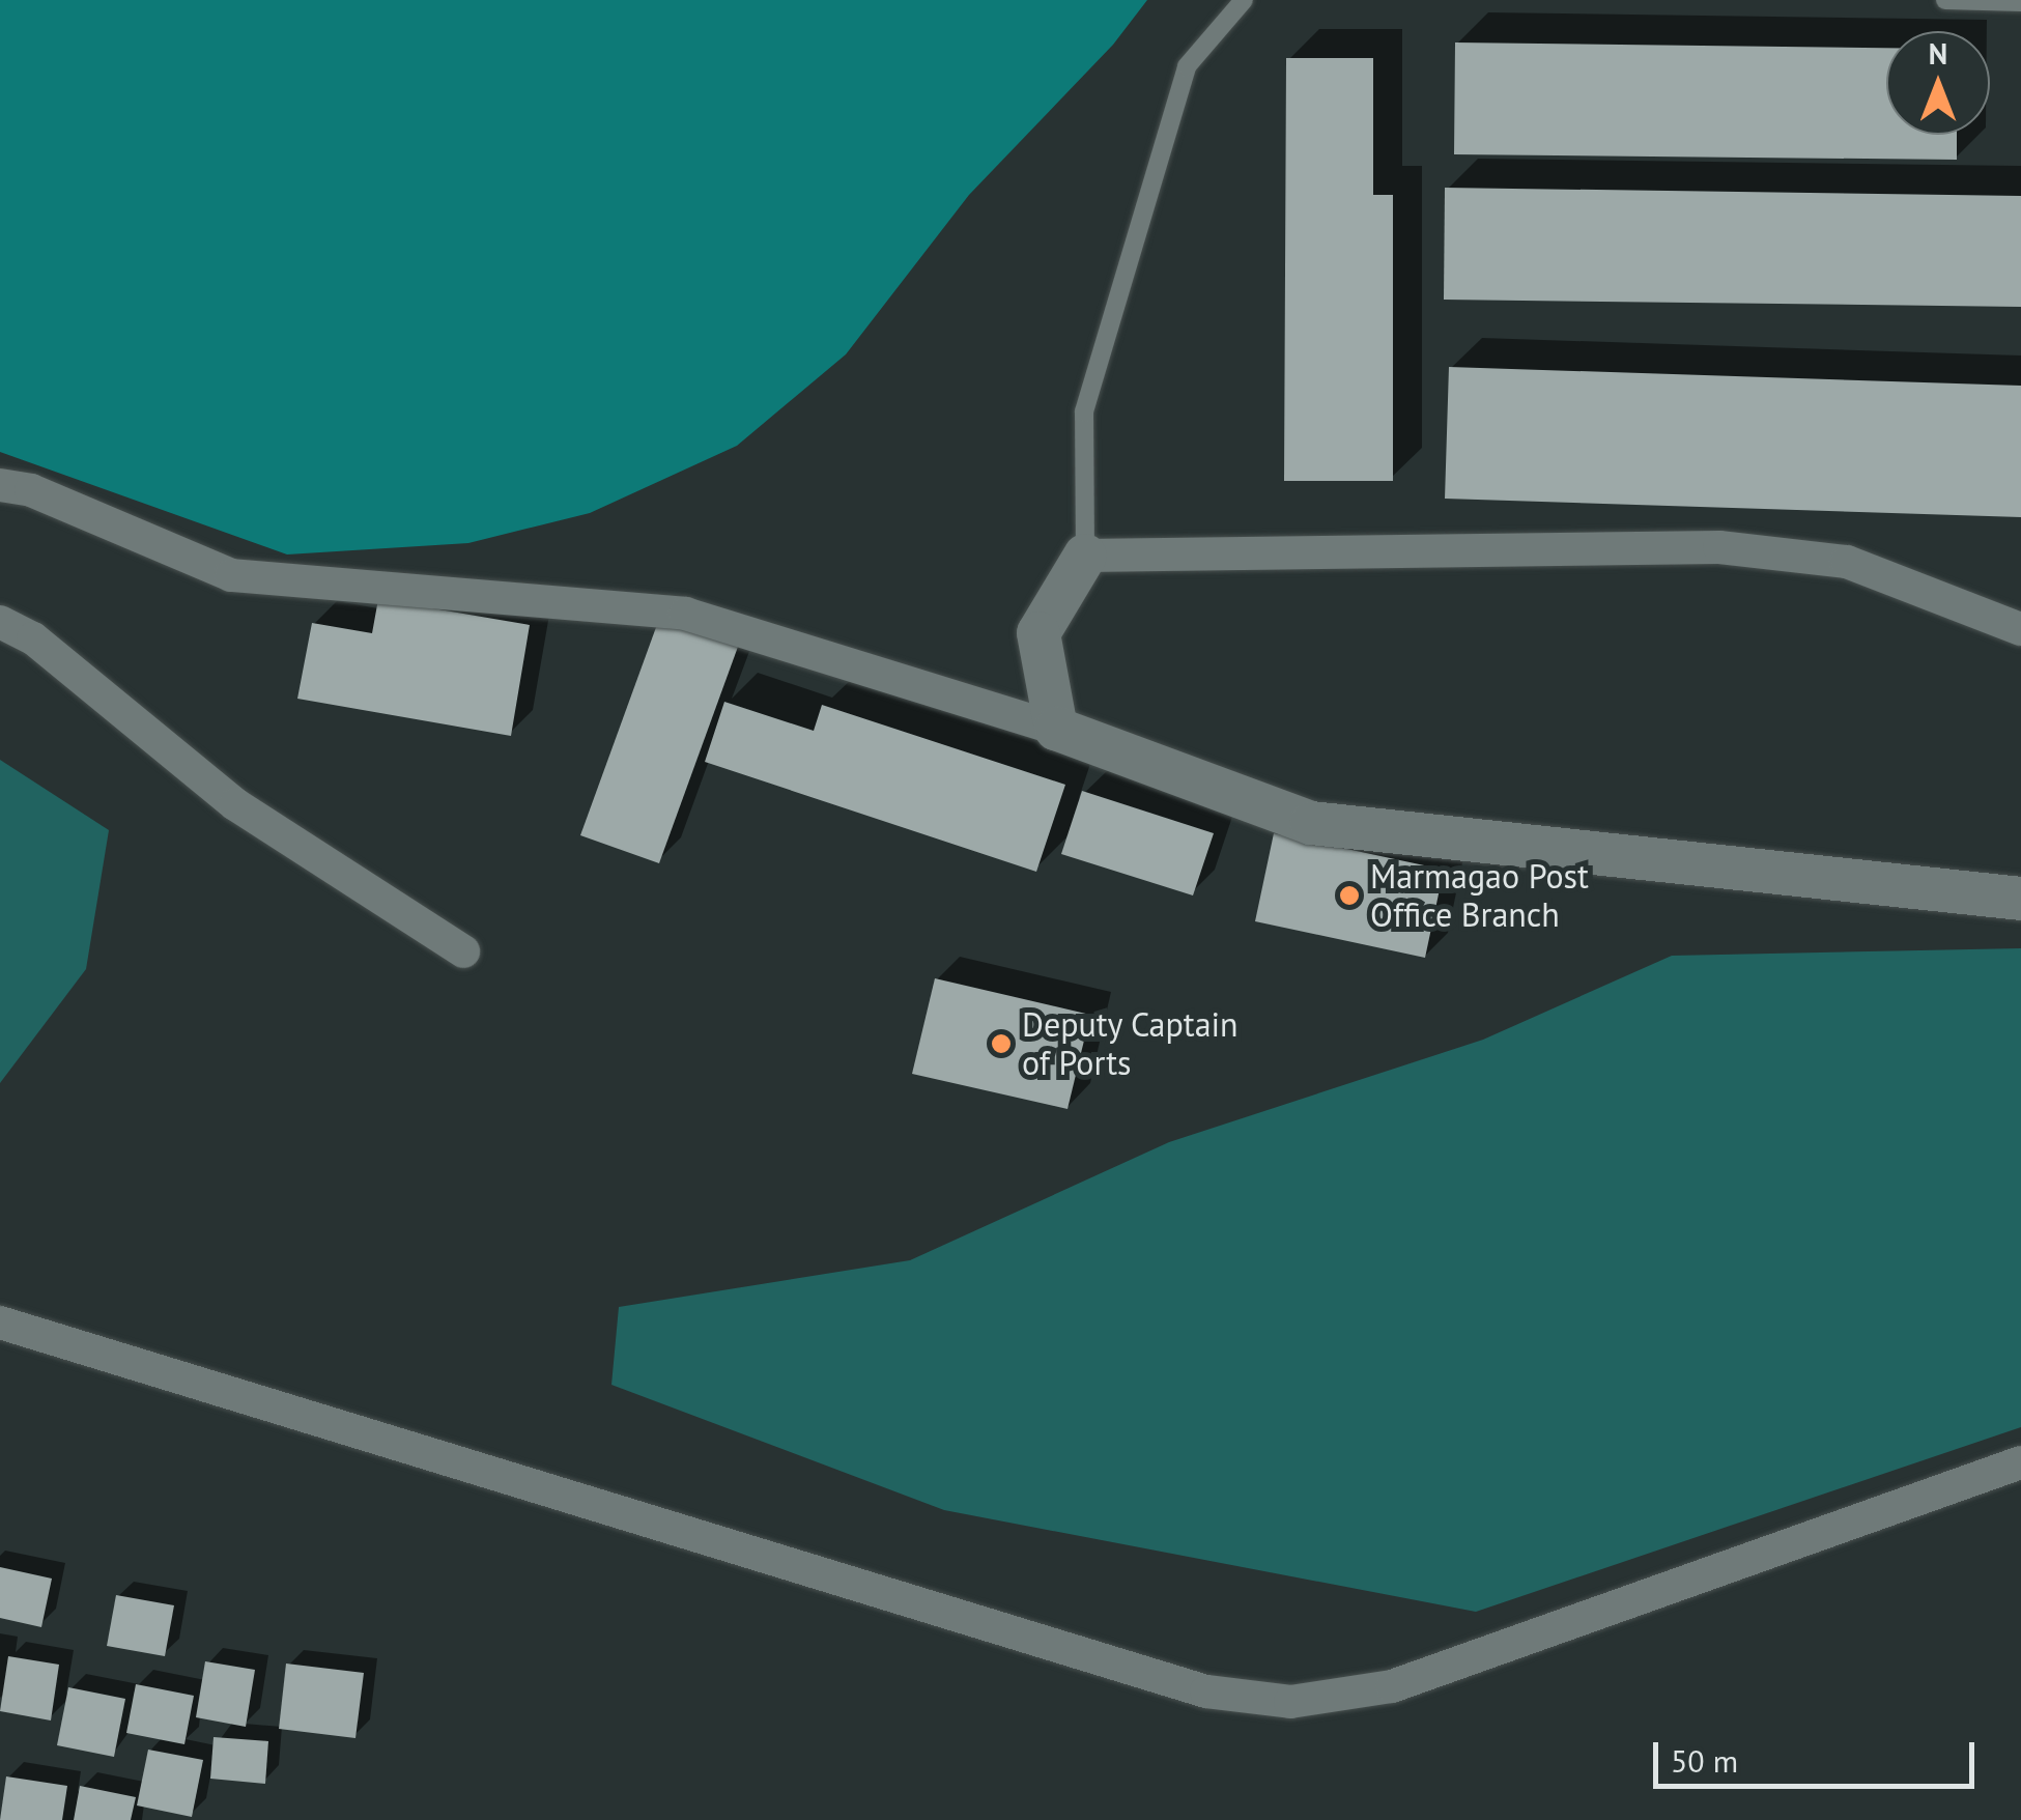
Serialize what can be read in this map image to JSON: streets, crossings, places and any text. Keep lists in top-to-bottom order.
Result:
{
  "places": ["Marmagao Post Office Branch", "Deputy Captain of Ports"],
  "scale_bar": "50 m",
  "north": "top"
}
